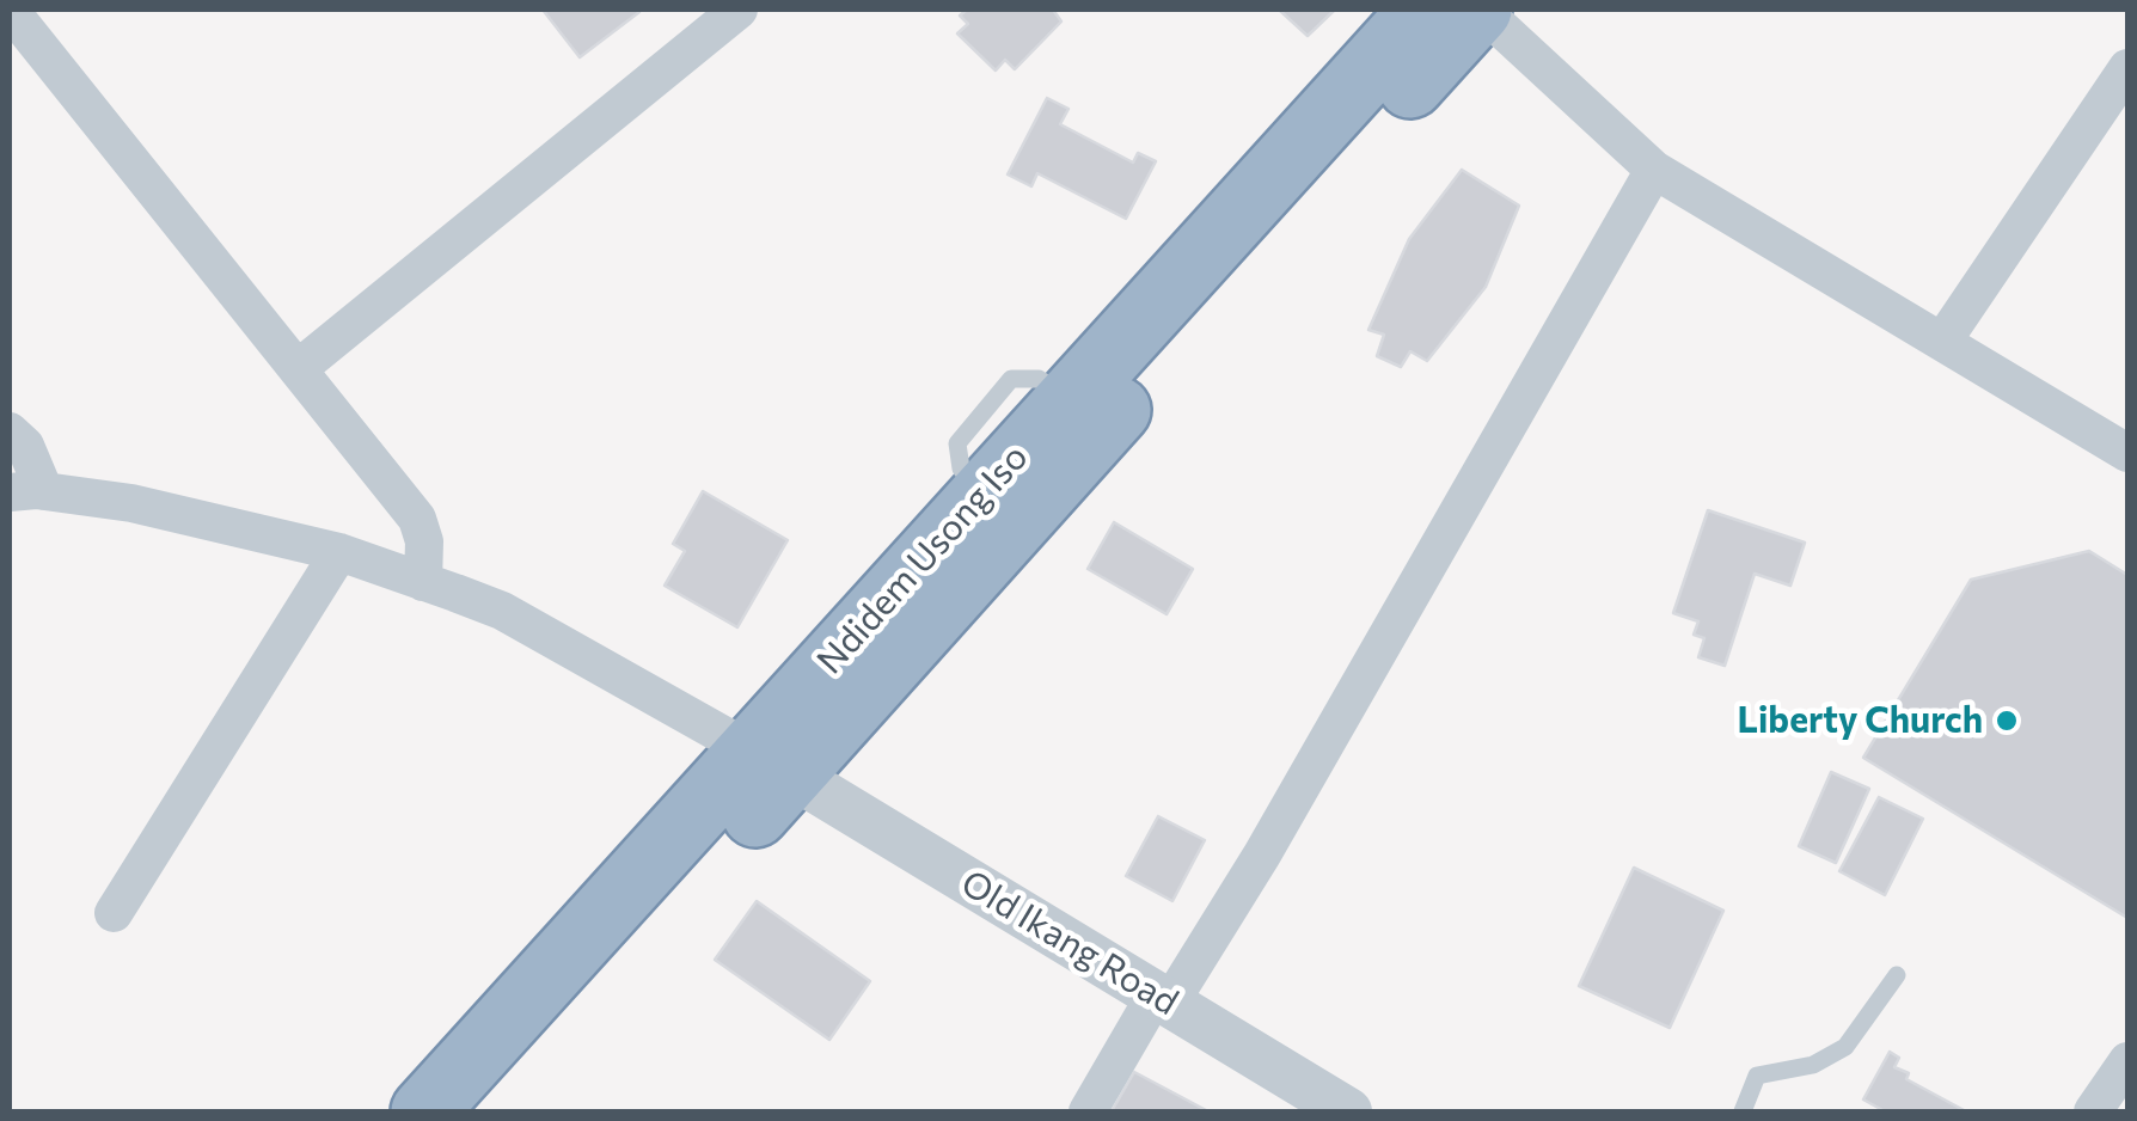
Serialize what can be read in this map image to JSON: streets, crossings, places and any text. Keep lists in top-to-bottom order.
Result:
{
  "streets": {
    "highway": ["Ndidem Usong Iso"],
    "street": ["Old Ikang Road"]
  },
  "crossings": [
    ["Ndidem Usong Iso", "Old Ikang Road"]
  ],
  "places": ["Liberty Church"]
}
